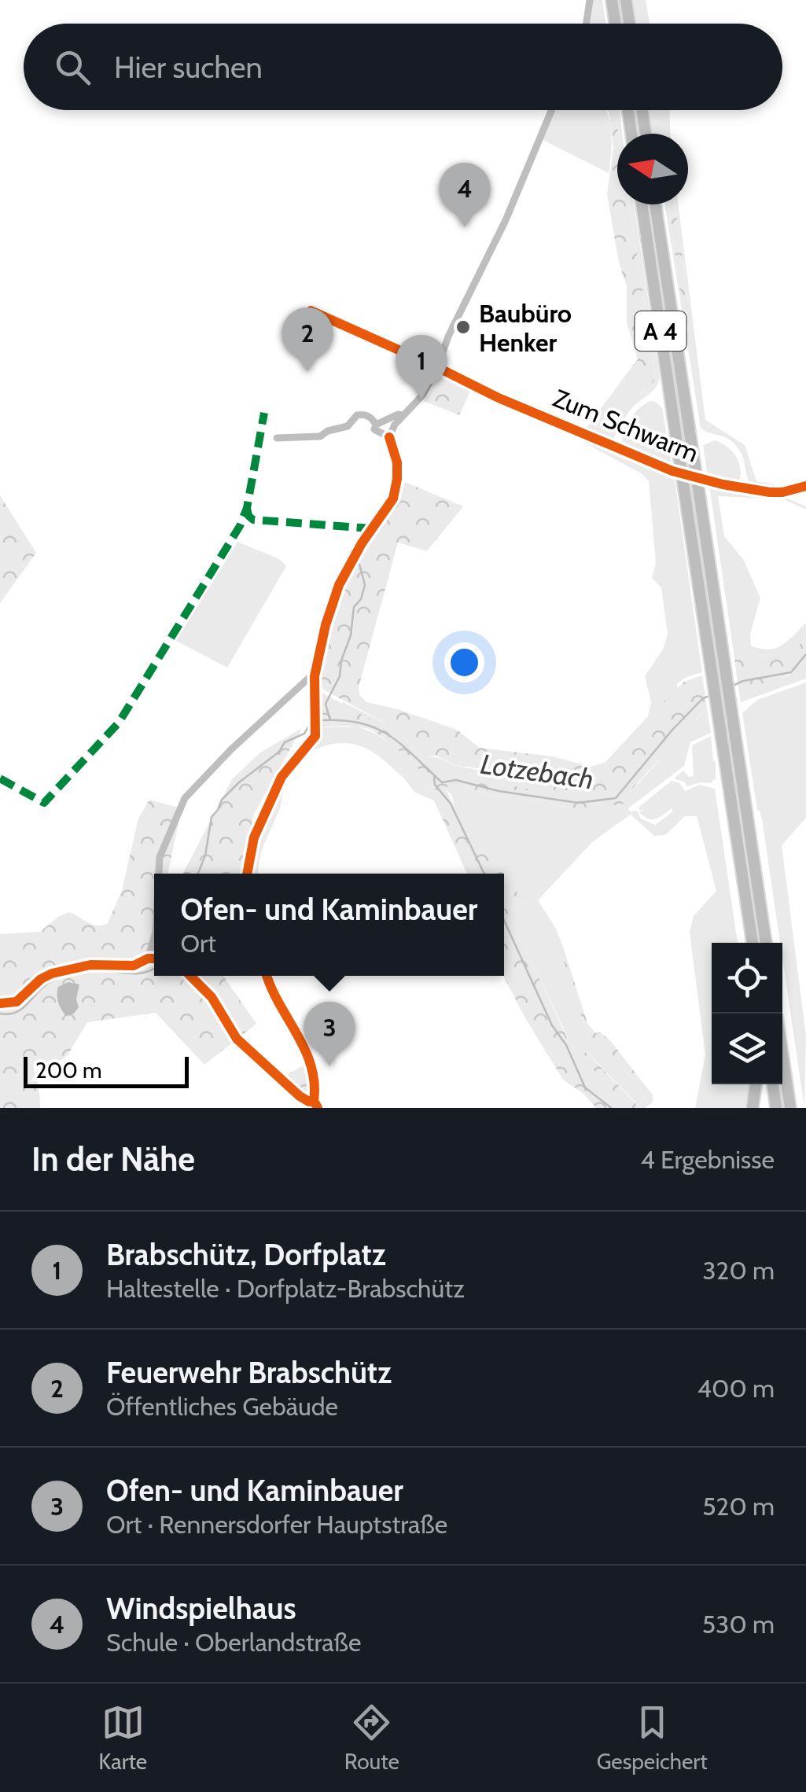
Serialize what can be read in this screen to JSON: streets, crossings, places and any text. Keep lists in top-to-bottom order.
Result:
{
  "streets": {
    "highway": ["A 4"],
    "street": ["Zum Schwarm"]
  },
  "water": ["Lotzebach"],
  "places": ["Baubüro Henker"],
  "scale_bar": "200 m",
  "north": "left",
  "page": {
    "search": "Hier suchen",
    "pins": [
      "4",
      "2",
      "1",
      "3"
    ],
    "popup": ["Ofen- und Kaminbauer", "Ort"],
    "scale": "200 m",
    "heading": ["In der Nähe", "4 Ergebnisse"],
    "list": [
      {
        "mark": "1",
        "name": "Brabschütz, Dorfplatz",
        "note": "Haltestelle · Dorfplatz-Brabschütz",
        "value": "320 m"
      },
      {
        "mark": "2",
        "name": "Feuerwehr Brabschütz",
        "note": "Öffentliches Gebäude",
        "value": "400 m"
      },
      {
        "mark": "3",
        "name": "Ofen- und Kaminbauer",
        "note": "Ort · Rennersdorfer Hauptstraße",
        "value": "520 m"
      },
      {
        "mark": "4",
        "name": "Windspielhaus",
        "note": "Schule · Oberlandstraße",
        "value": "530 m"
      }
    ],
    "nav": ["Karte", "Route", "Gespeichert"]
  }
}
